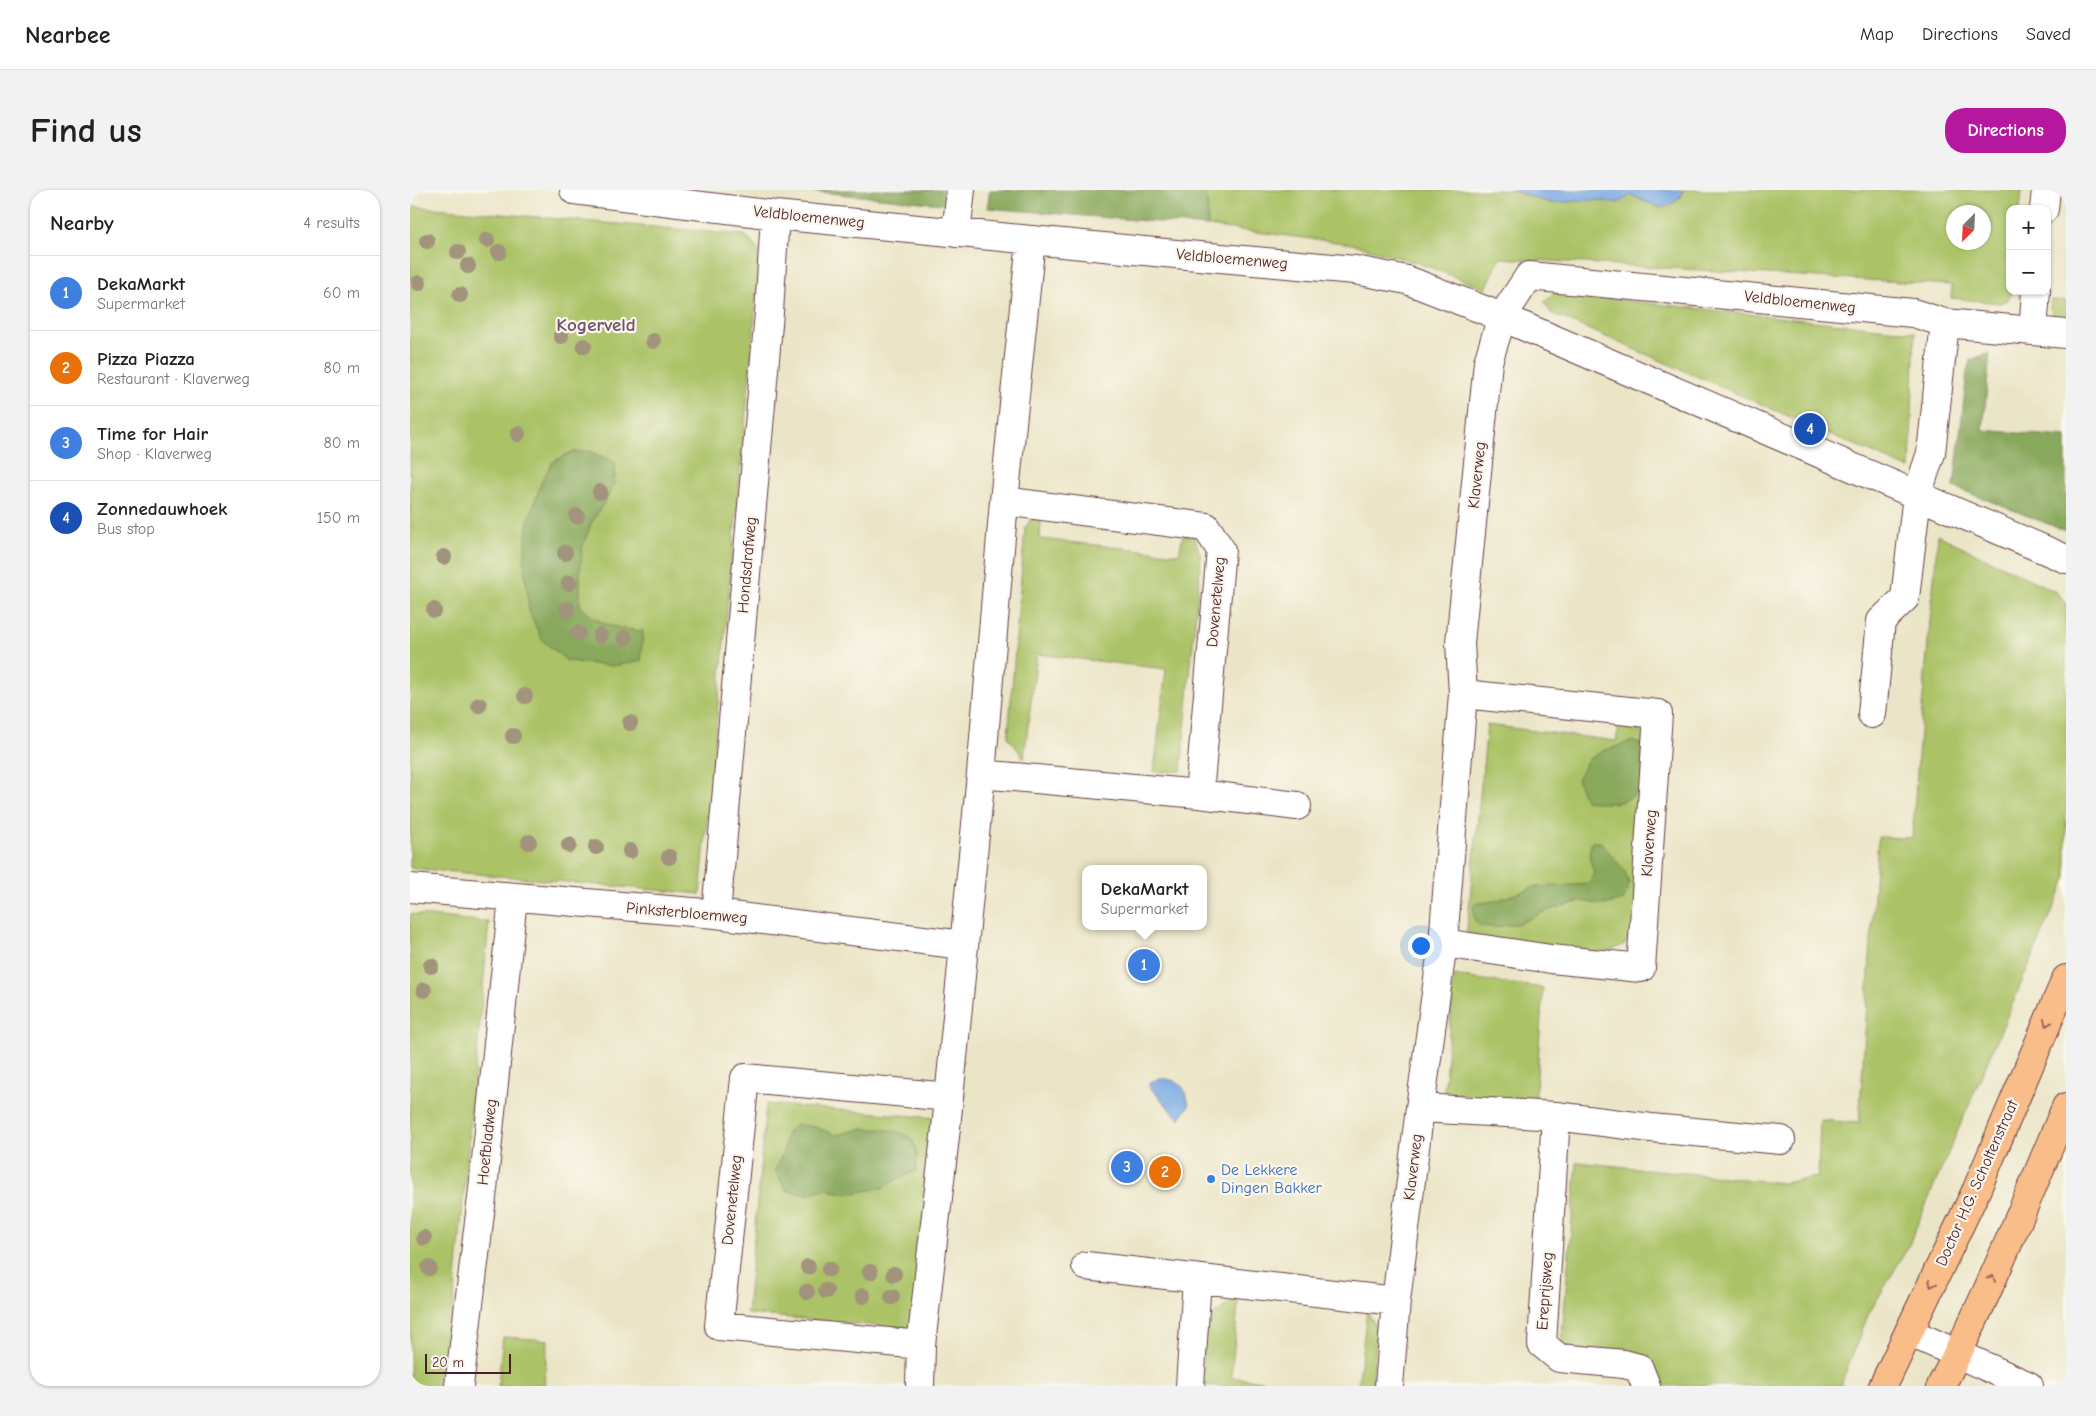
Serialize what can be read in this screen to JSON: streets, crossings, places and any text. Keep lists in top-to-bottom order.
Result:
{
  "streets": {
    "main road": ["Doctor H.G. Scholtenstraat"],
    "street": [
      "Veldbloemenweg",
      "Klaverweg",
      "Hondsdrafweg",
      "Dovenetelweg",
      "Pinksterbloemweg",
      "Hoefbladweg",
      "Ereprijsweg"
    ]
  },
  "crossings": [
    ["Veldbloemenweg", "Klaverweg"],
    ["Veldbloemenweg", "Hondsdrafweg"],
    ["Hondsdrafweg", "Pinksterbloemweg"],
    ["Pinksterbloemweg", "Hoefbladweg"]
  ],
  "districts": ["Kogerveld"],
  "places": ["De Lekkere Dingen Bakker"],
  "scale_bar": "20 m",
  "north": "bottom left",
  "page": {
    "header": "Nearbee",
    "nav": ["Map", "Directions", "Saved"],
    "buttons": "Directions",
    "title": "Find us",
    "heading": ["Nearby", "4 results"],
    "map_buttons": ["+", "−"],
    "list": [
      {
        "mark": "1",
        "name": "DekaMarkt",
        "note": "Supermarket",
        "value": "60 m"
      },
      {
        "mark": "2",
        "name": "Pizza Piazza",
        "note": "Restaurant · Klaverweg",
        "value": "80 m"
      },
      {
        "mark": "3",
        "name": "Time for Hair",
        "note": "Shop · Klaverweg",
        "value": "80 m"
      },
      {
        "mark": "4",
        "name": "Zonnedauwhoek",
        "note": "Bus stop",
        "value": "150 m"
      }
    ],
    "pins": [
      "4",
      "1",
      "3",
      "2"
    ],
    "popup": ["DekaMarkt", "Supermarket"],
    "scale": "20 m"
  }
}
